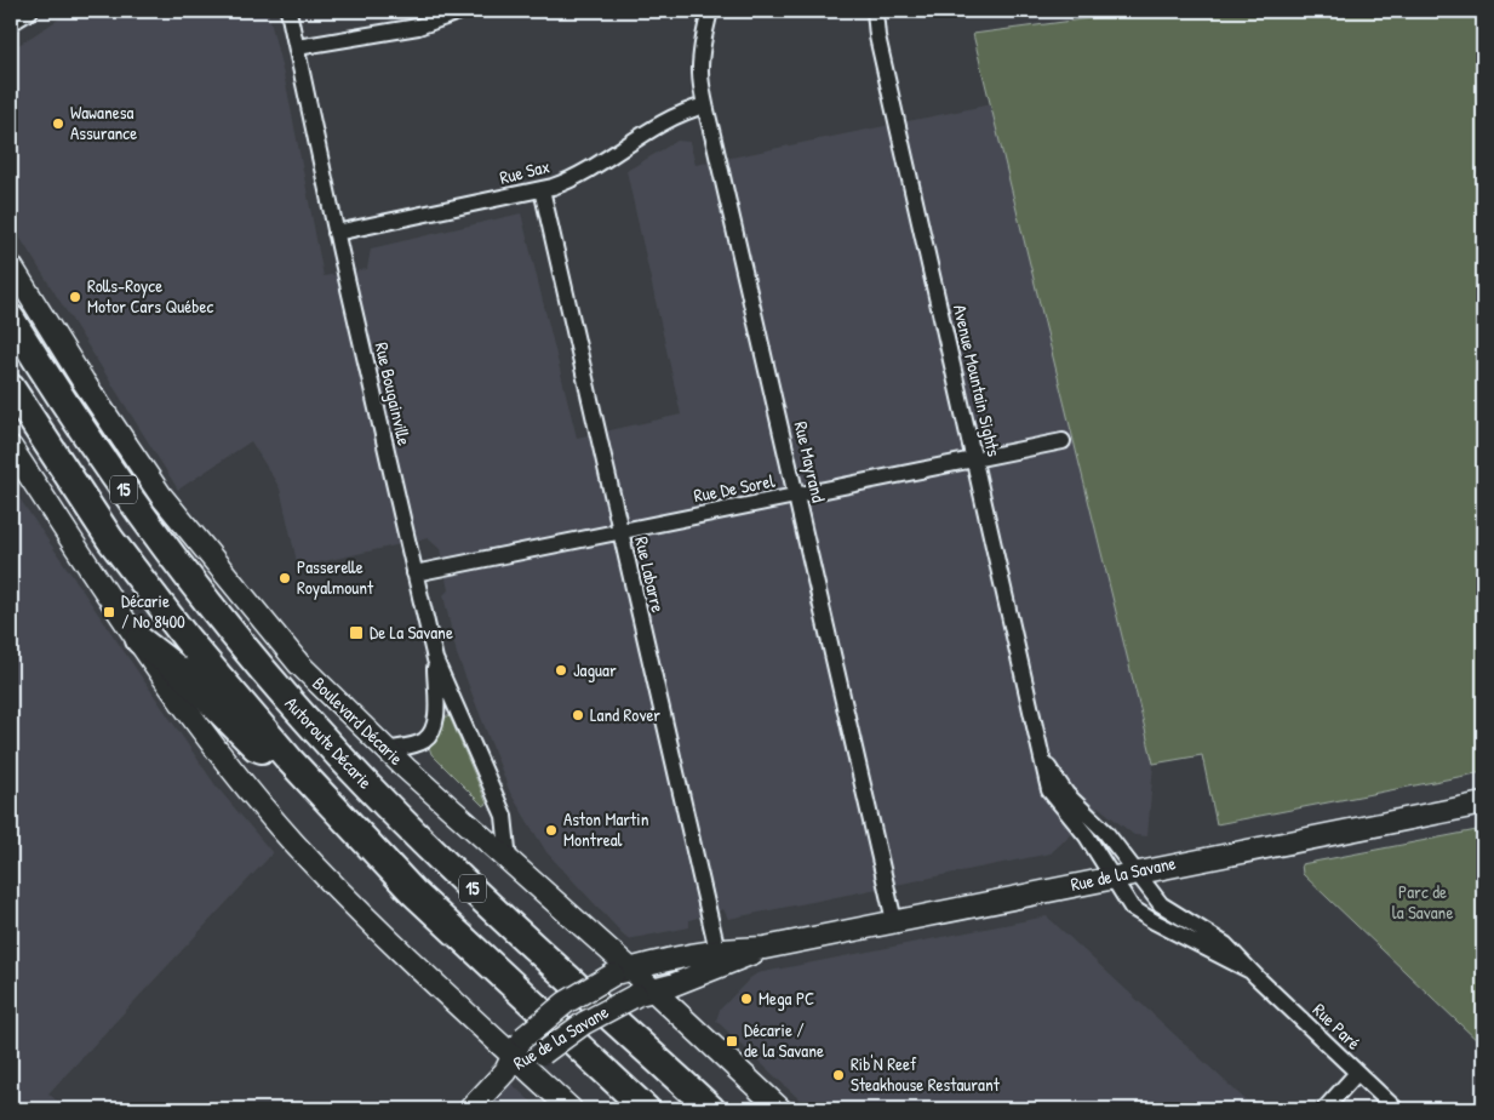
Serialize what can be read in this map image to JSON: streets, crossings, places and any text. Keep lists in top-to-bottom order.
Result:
{
  "streets": {
    "highway": ["15", "Autoroute Décarie"],
    "main road": ["Boulevard Décarie", "Rue de la Savane"],
    "street": [
      "Rue Sax",
      "Avenue Mountain Sights",
      "Rue Bougainville",
      "Rue Mayrand",
      "Rue De Sorel",
      "Rue Labarre",
      "Rue Paré"
    ]
  },
  "crossings": [
    ["Rue Sax", "Rue Bougainville"],
    ["Rue Sax", "Rue Mayrand"],
    ["Rue Sax", "Rue Labarre"],
    ["Avenue Mountain Sights", "Rue De Sorel"],
    ["Avenue Mountain Sights", "Rue de la Savane"],
    ["Avenue Mountain Sights", "Rue Paré"],
    ["Rue Bougainville", "Rue De Sorel"],
    ["Rue Bougainville", "Boulevard Décarie"],
    ["Rue Mayrand", "Rue De Sorel"],
    ["Rue Mayrand", "Rue de la Savane"],
    ["Rue De Sorel", "Rue Labarre"],
    ["Rue Labarre", "Rue de la Savane"],
    ["Boulevard Décarie", "Rue de la Savane"]
  ],
  "parks": ["Parc de la Savane"],
  "places": {
    "other": [
      "Wawanesa Assurance",
      "Rolls-Royce Motor Cars Québec",
      "Passerelle Royalmount",
      "Jaguar",
      "Land Rover",
      "Aston Martin Montreal",
      "Mega PC",
      "Rib'N Reef Steakhouse Restaurant"
    ],
    "transit": ["Décarie / No 8400", "De La Savane", "Décarie / de la Savane"]
  }
}
